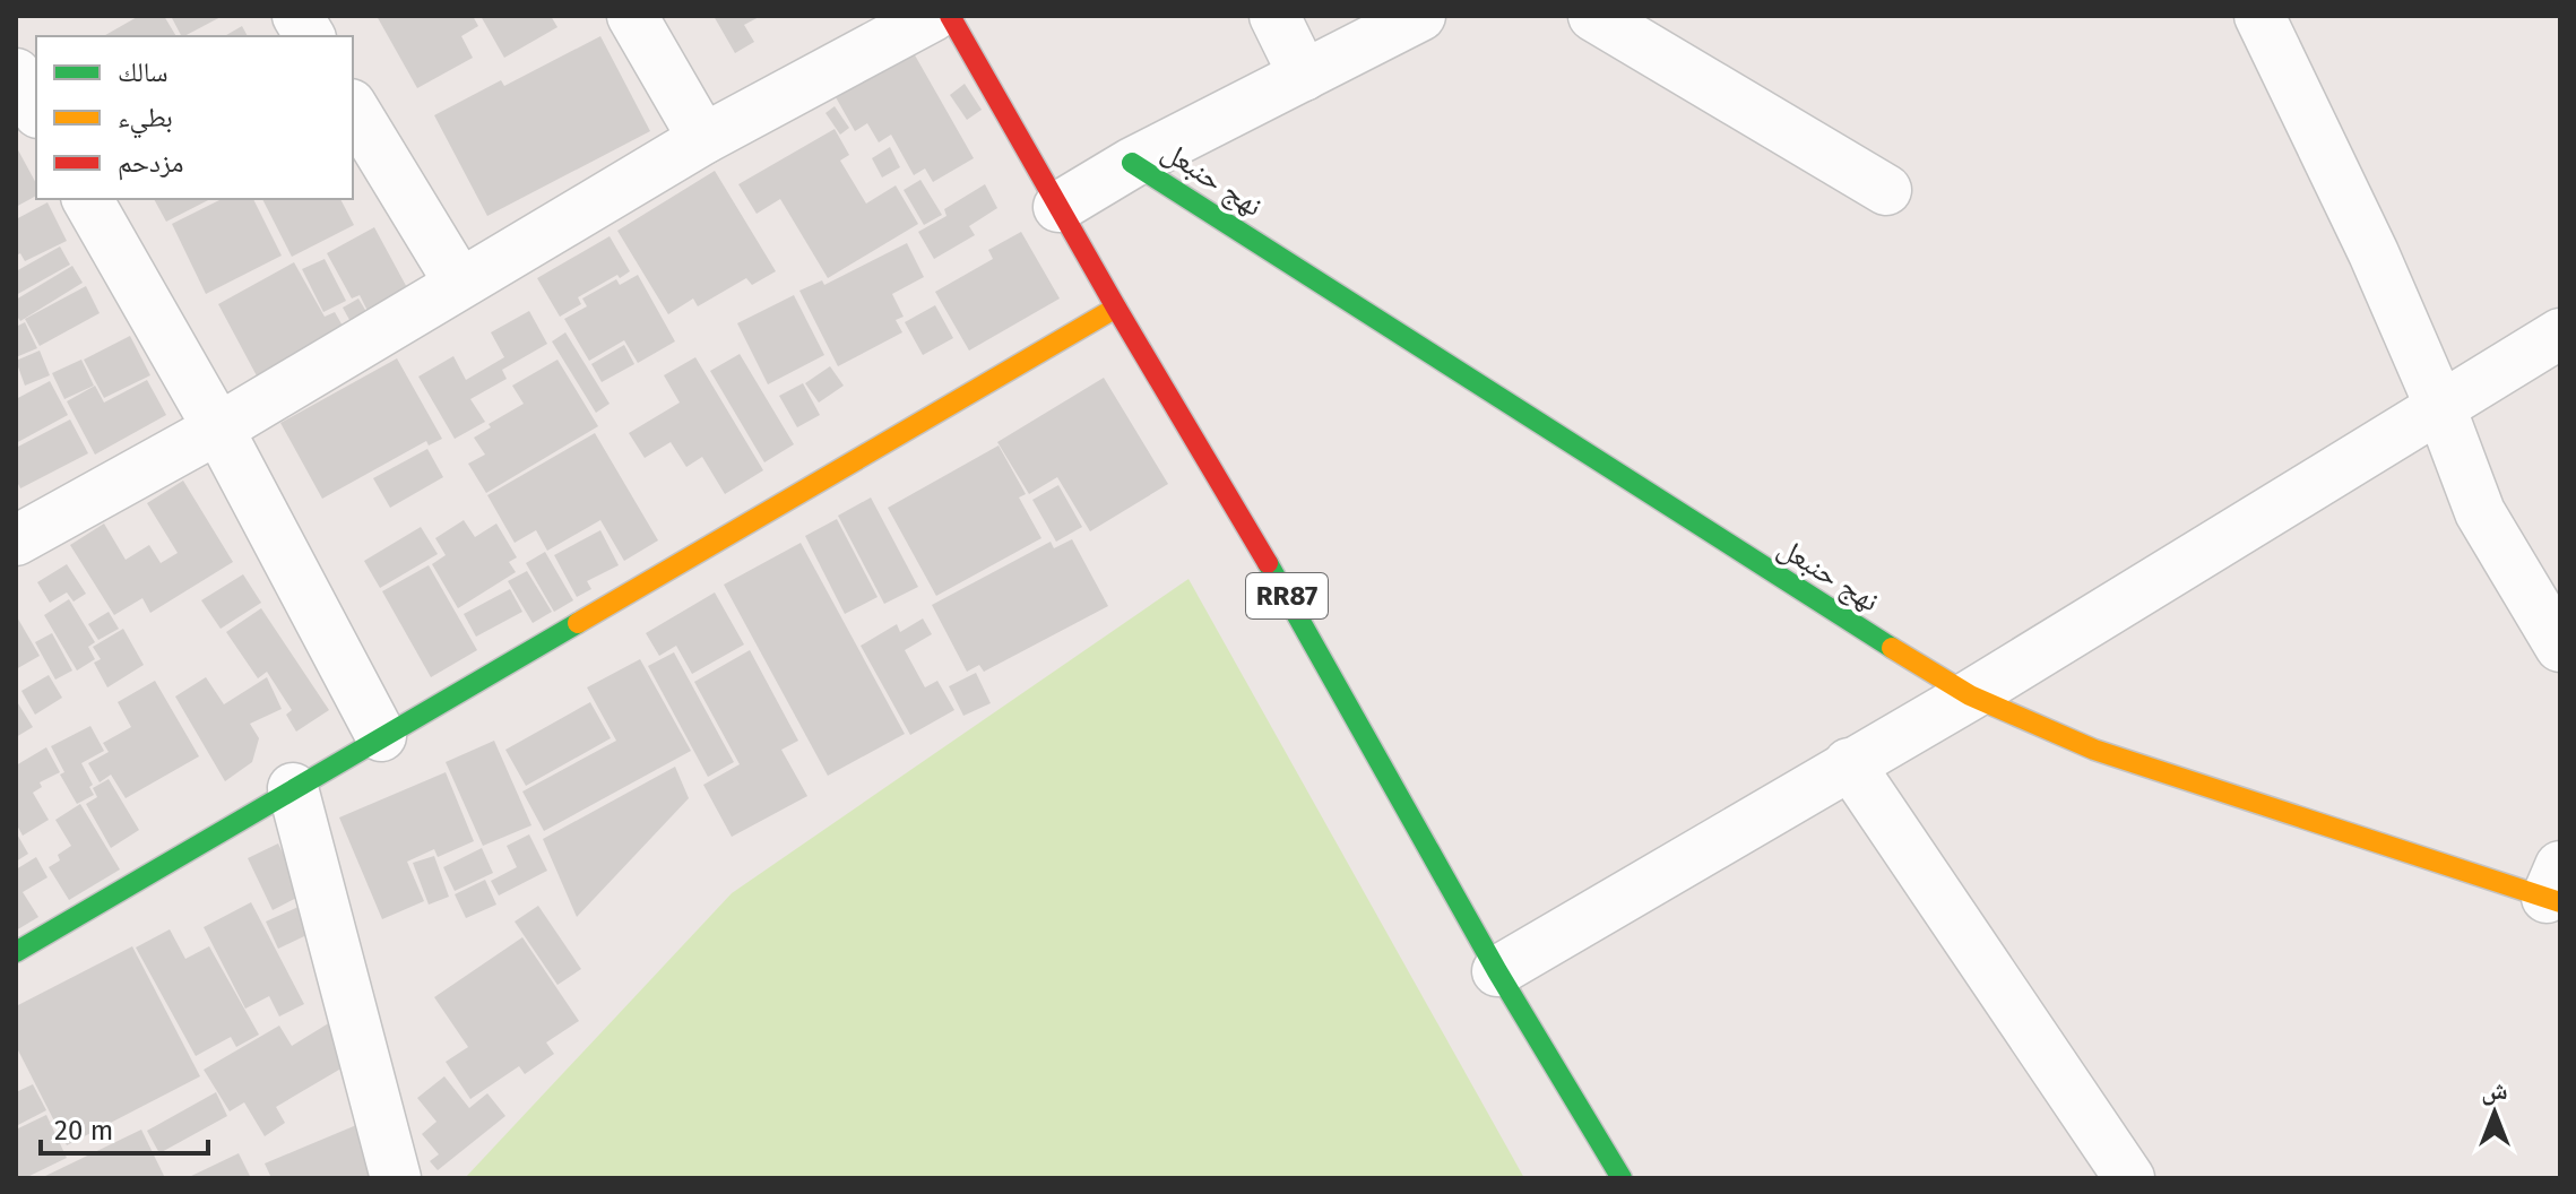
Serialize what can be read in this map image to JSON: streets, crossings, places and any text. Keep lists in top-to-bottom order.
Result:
{
  "streets": {
    "street": ["نهج حنبعل", "RR87"]
  },
  "legend": ["سالك", "بطيء", "مزدحم"],
  "scale_bar": "20 m",
  "north": "top"
}
